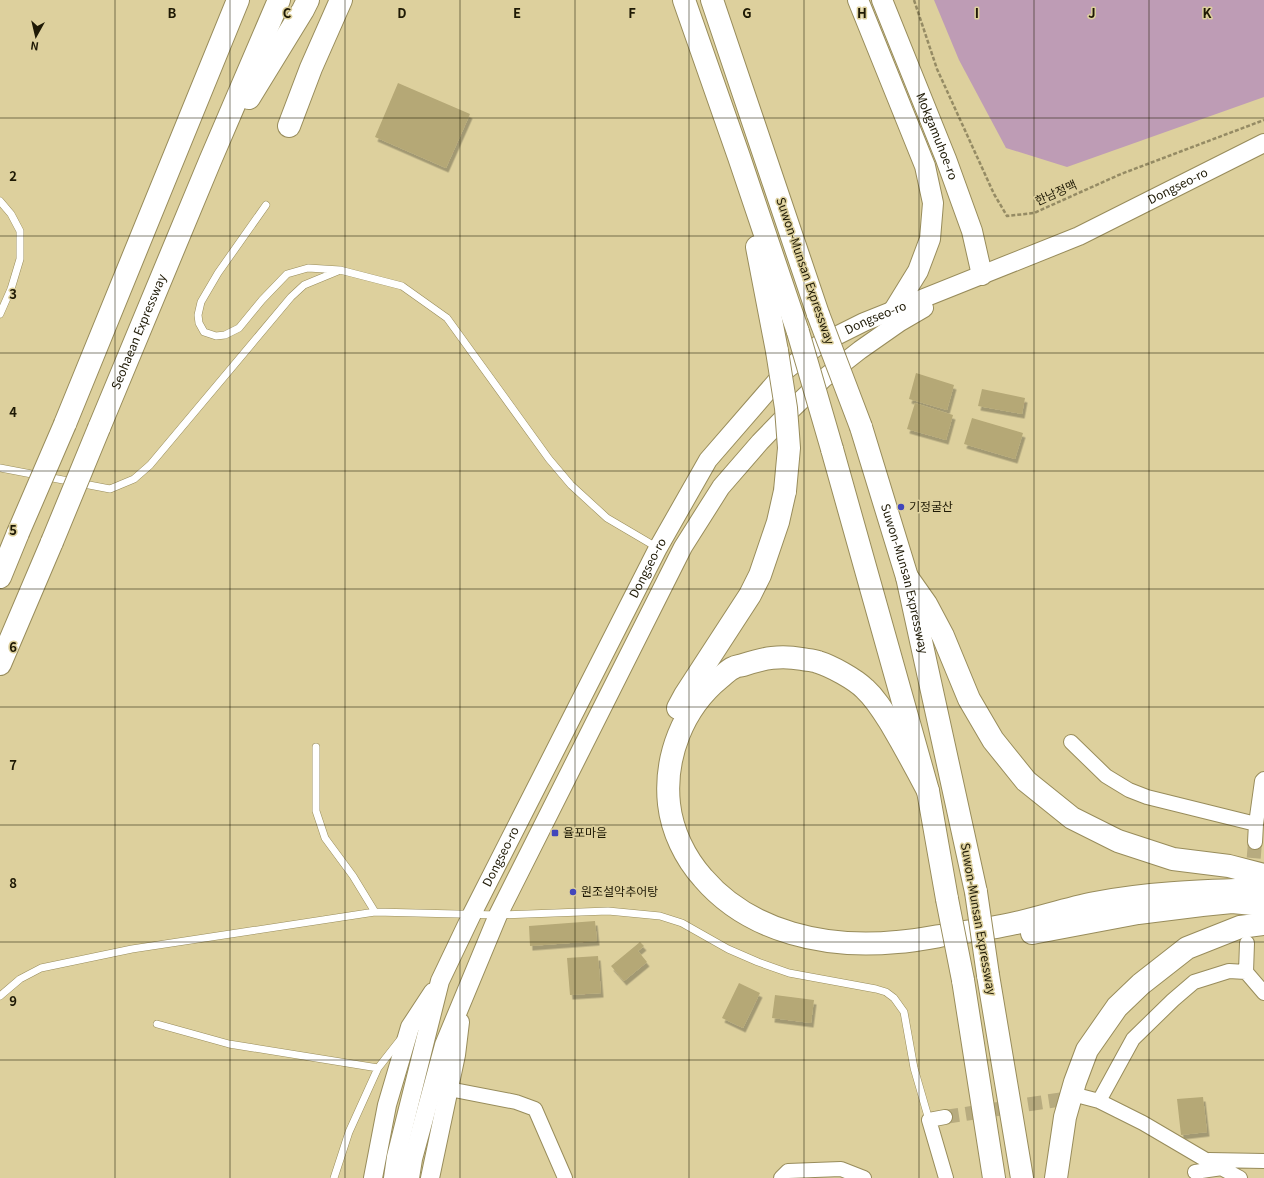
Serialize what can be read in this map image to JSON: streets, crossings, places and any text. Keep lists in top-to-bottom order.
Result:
{
  "streets": {
    "highway": ["Suwon-Munsan Expressway", "Seohaean Expressway"],
    "main road": ["Mokgamuhoe-ro"],
    "street": ["Dongseo-ro"],
    "path": ["한남정맥"]
  },
  "crossings": [
    ["Mokgamuhoe-ro", "Dongseo-ro"]
  ],
  "places": {
    "other": ["기정굴산", "원조설악추어탕"],
    "transit": ["율포마을"]
  },
  "north": "bottom",
  "grid": {
    "columns": [
      "B",
      "C",
      "D",
      "E",
      "F",
      "G",
      "H",
      "I",
      "J",
      "K"
    ],
    "rows": [
      "2",
      "3",
      "4",
      "5",
      "6",
      "7",
      "8",
      "9"
    ]
  }
}
